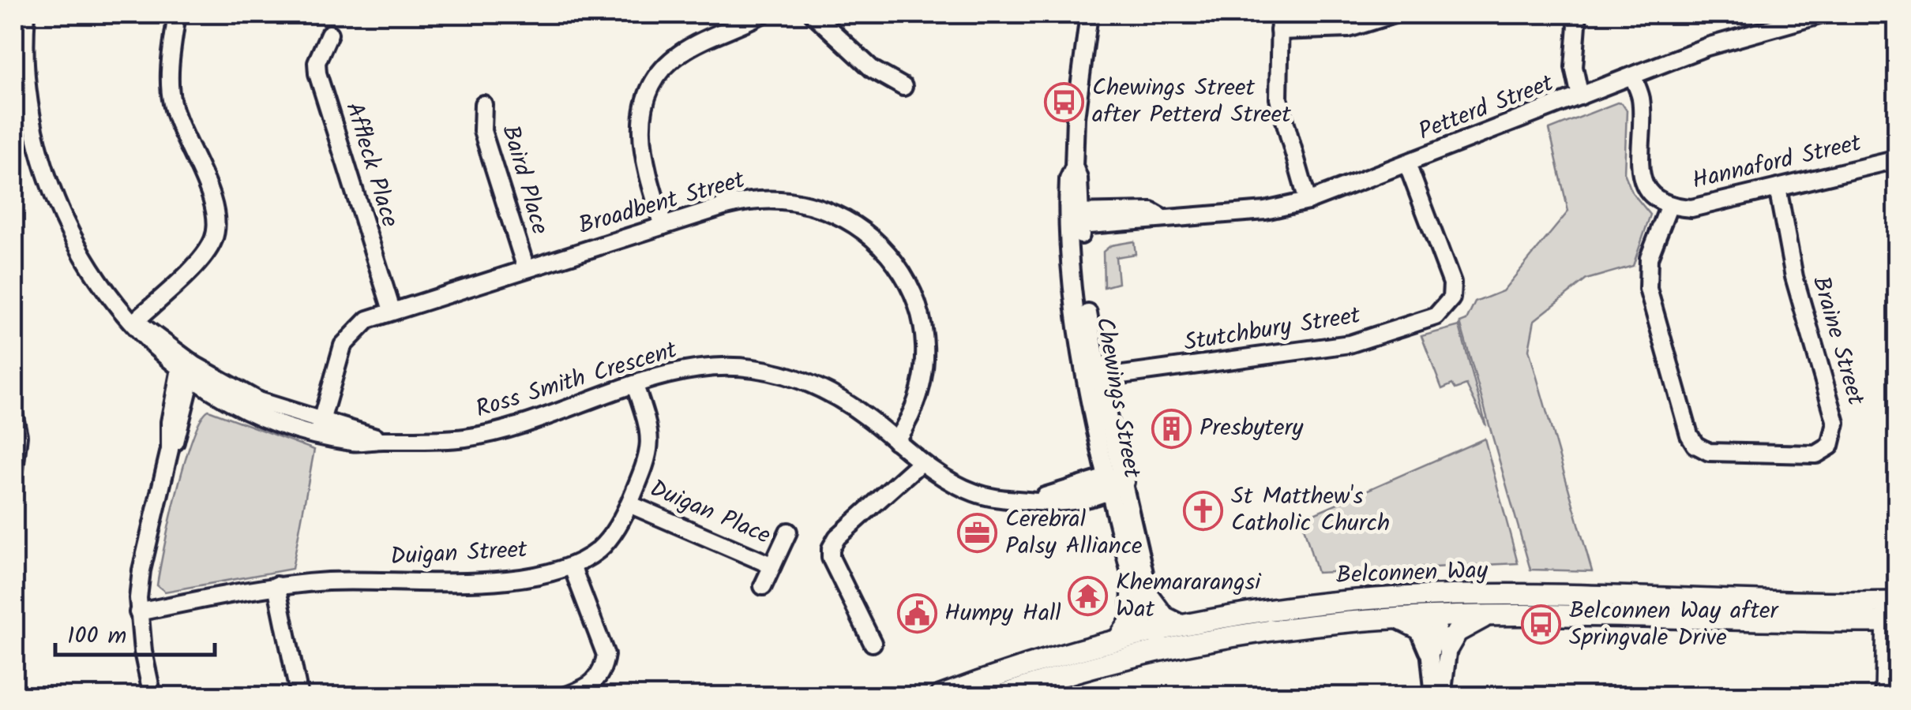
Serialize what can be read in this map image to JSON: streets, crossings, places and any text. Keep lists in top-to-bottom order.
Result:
{
  "streets": {
    "main road": ["Belconnen Way"],
    "street": [
      "Petterd Street",
      "Hannaford Street",
      "Affleck Place",
      "Baird Place",
      "Broadbent Street",
      "Stutchbury Street",
      "Braine Street",
      "Ross Smith Crescent",
      "Chewings Street",
      "Duigan Place",
      "Duigan Street"
    ]
  },
  "crossings": [
    ["Petterd Street", "Hannaford Street"],
    ["Petterd Street", "Stutchbury Street"],
    ["Petterd Street", "Chewings Street"],
    ["Hannaford Street", "Braine Street"],
    ["Affleck Place", "Broadbent Street"],
    ["Baird Place", "Broadbent Street"],
    ["Broadbent Street", "Ross Smith Crescent"],
    ["Stutchbury Street", "Chewings Street"],
    ["Ross Smith Crescent", "Chewings Street"],
    ["Ross Smith Crescent", "Duigan Street"],
    ["Chewings Street", "Belconnen Way"],
    ["Duigan Place", "Duigan Street"]
  ],
  "places": {
    "bus stop": ["Chewings Street after Petterd Street", "Belconnen Way after Springvale Drive"],
    "building": ["Presbytery"],
    "church": ["St Matthew's Catholic Church"],
    "office": ["Cerebral Palsy Alliance"],
    "temple": ["Khemararangsi Wat"],
    "public building": ["Humpy Hall"]
  },
  "scale_bar": "100 m"
}
